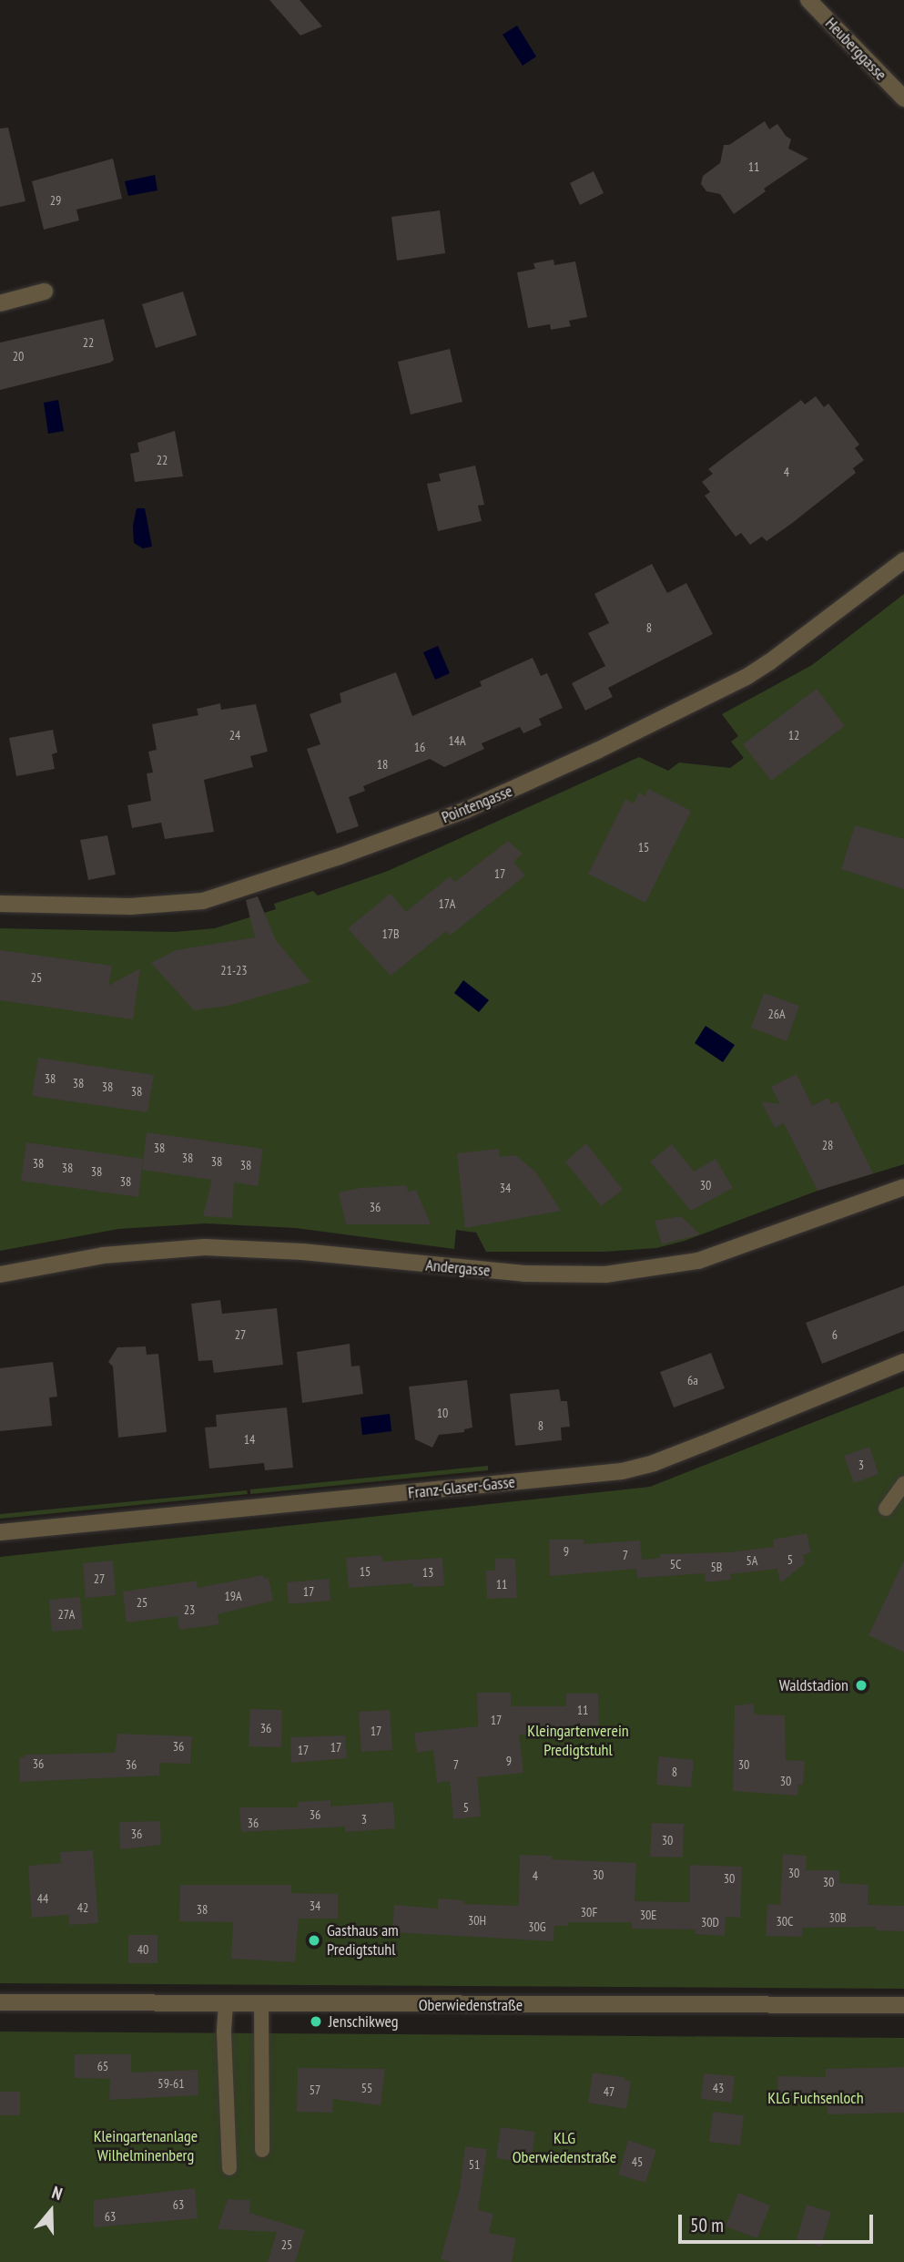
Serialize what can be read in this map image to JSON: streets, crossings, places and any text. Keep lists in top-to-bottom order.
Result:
{
  "streets": {
    "street": [
      "Heuberggasse",
      "Pointengasse",
      "Andergasse",
      "Franz-Glaser-Gasse",
      "Oberwiedenstraße"
    ]
  },
  "parks": [
    "Kleingartenverein Predigtstuhl",
    "KLG Fuchsenloch",
    "Kleingartenanlage Wilhelminenberg",
    "KLG Oberwiedenstraße"
  ],
  "places": ["Waldstadion", "Gasthaus am Predigtstuhl", "Jenschikweg"],
  "house_numbers": [
    "11",
    "29",
    "22",
    "20",
    "22",
    "4",
    "8",
    "24",
    "12",
    "14A",
    "16",
    "18",
    "15",
    "17",
    "17A",
    "17B",
    "21-23",
    "25",
    "26A",
    "38",
    "38",
    "38",
    "38",
    "28",
    "38",
    "38",
    "38",
    "38",
    "38",
    "38",
    "38",
    "38",
    "30",
    "34",
    "36",
    "27",
    "6",
    "6a",
    "10",
    "8",
    "14",
    "3",
    "9",
    "7",
    "5",
    "5A",
    "5C",
    "5B",
    "15",
    "13",
    "27",
    "11",
    "17",
    "19A",
    "25",
    "23",
    "27A",
    "11",
    "17",
    "36",
    "17",
    "36",
    "17",
    "17",
    "9",
    "36",
    "36",
    "7",
    "30",
    "8",
    "30",
    "5",
    "36",
    "3",
    "36",
    "36",
    "30",
    "30",
    "30",
    "4",
    "30",
    "30",
    "44",
    "34",
    "42",
    "38",
    "30F",
    "30E",
    "30B",
    "30H",
    "30C",
    "30D",
    "30G",
    "40",
    "65",
    "59-61",
    "55",
    "43",
    "57",
    "47",
    "45",
    "51",
    "63",
    "63",
    "25"
  ],
  "scale_bar": "50 m",
  "north": "top"
}
